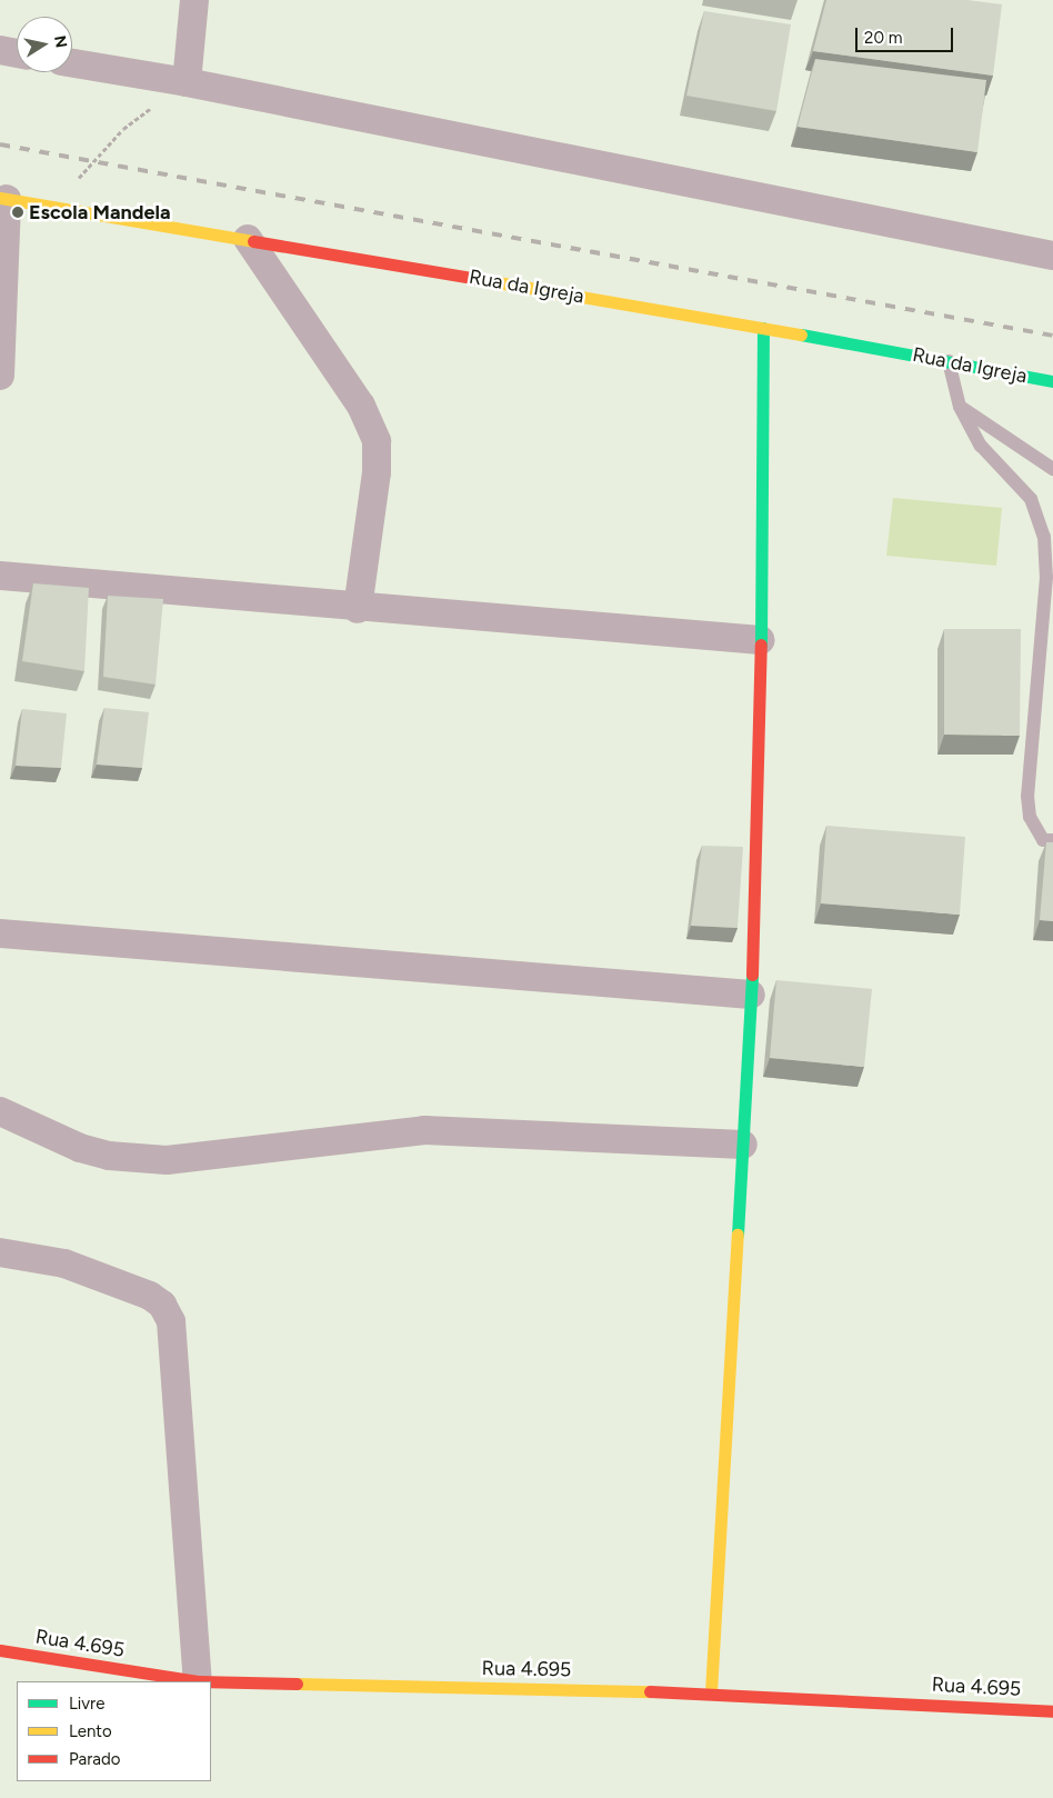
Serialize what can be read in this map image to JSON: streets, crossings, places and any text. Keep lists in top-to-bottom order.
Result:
{
  "streets": {
    "street": ["Rua da Igreja", "Rua 4.695"]
  },
  "places": ["Escola Mandela"],
  "legend": ["Livre", "Lento", "Parado"],
  "scale_bar": "20 m",
  "north": "right"
}
